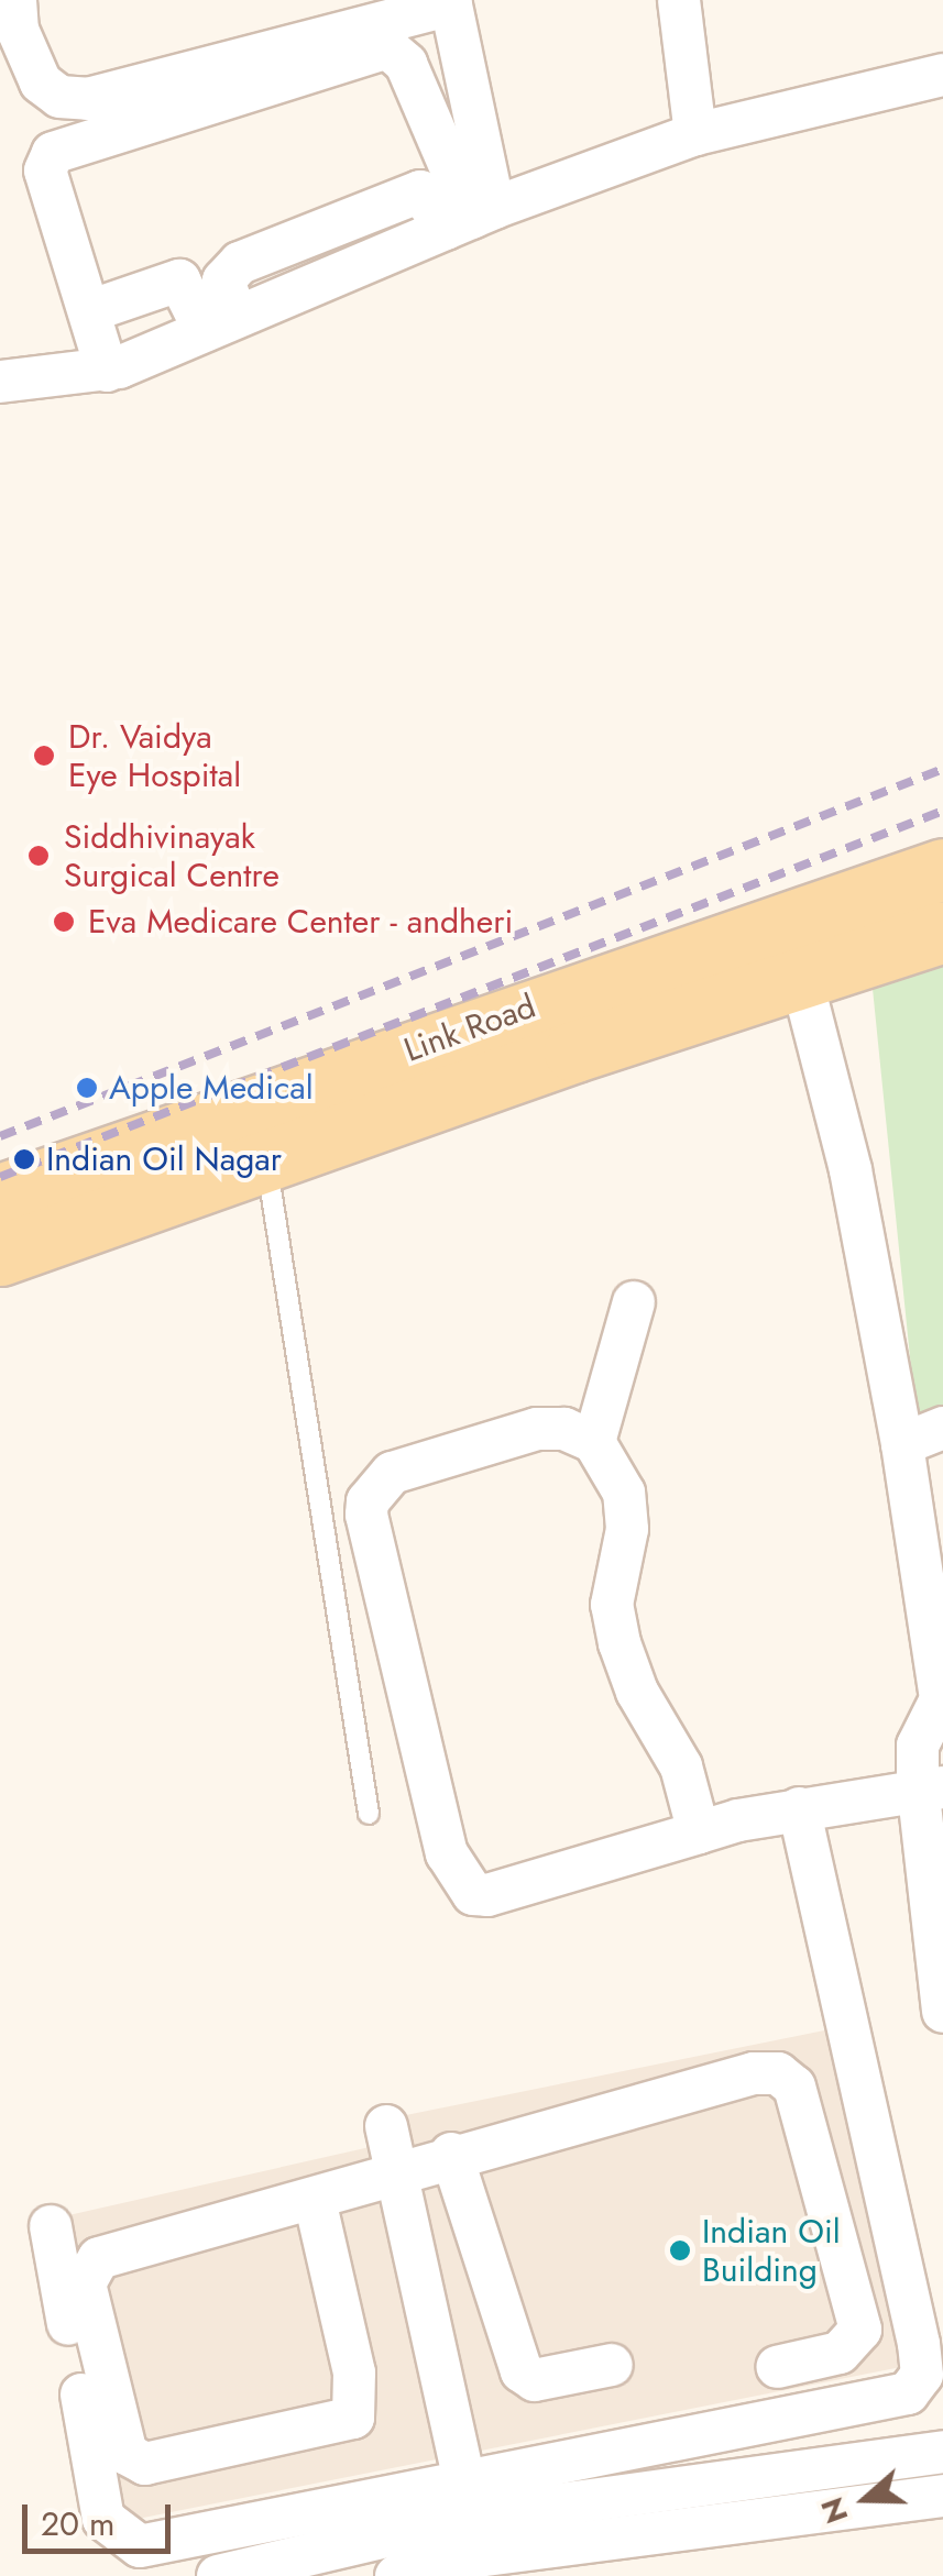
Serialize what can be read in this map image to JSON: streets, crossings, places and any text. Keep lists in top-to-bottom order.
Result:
{
  "streets": {
    "main road": ["Link Road"]
  },
  "places": [
    "Dr. Vaidya Eye Hospital",
    "Siddhivinayak Surgical Centre",
    "Eva Medicare Center - andheri",
    "Apple Medical",
    "Indian Oil Nagar",
    "Indian Oil Building"
  ],
  "scale_bar": "20 m",
  "north": "left"
}
